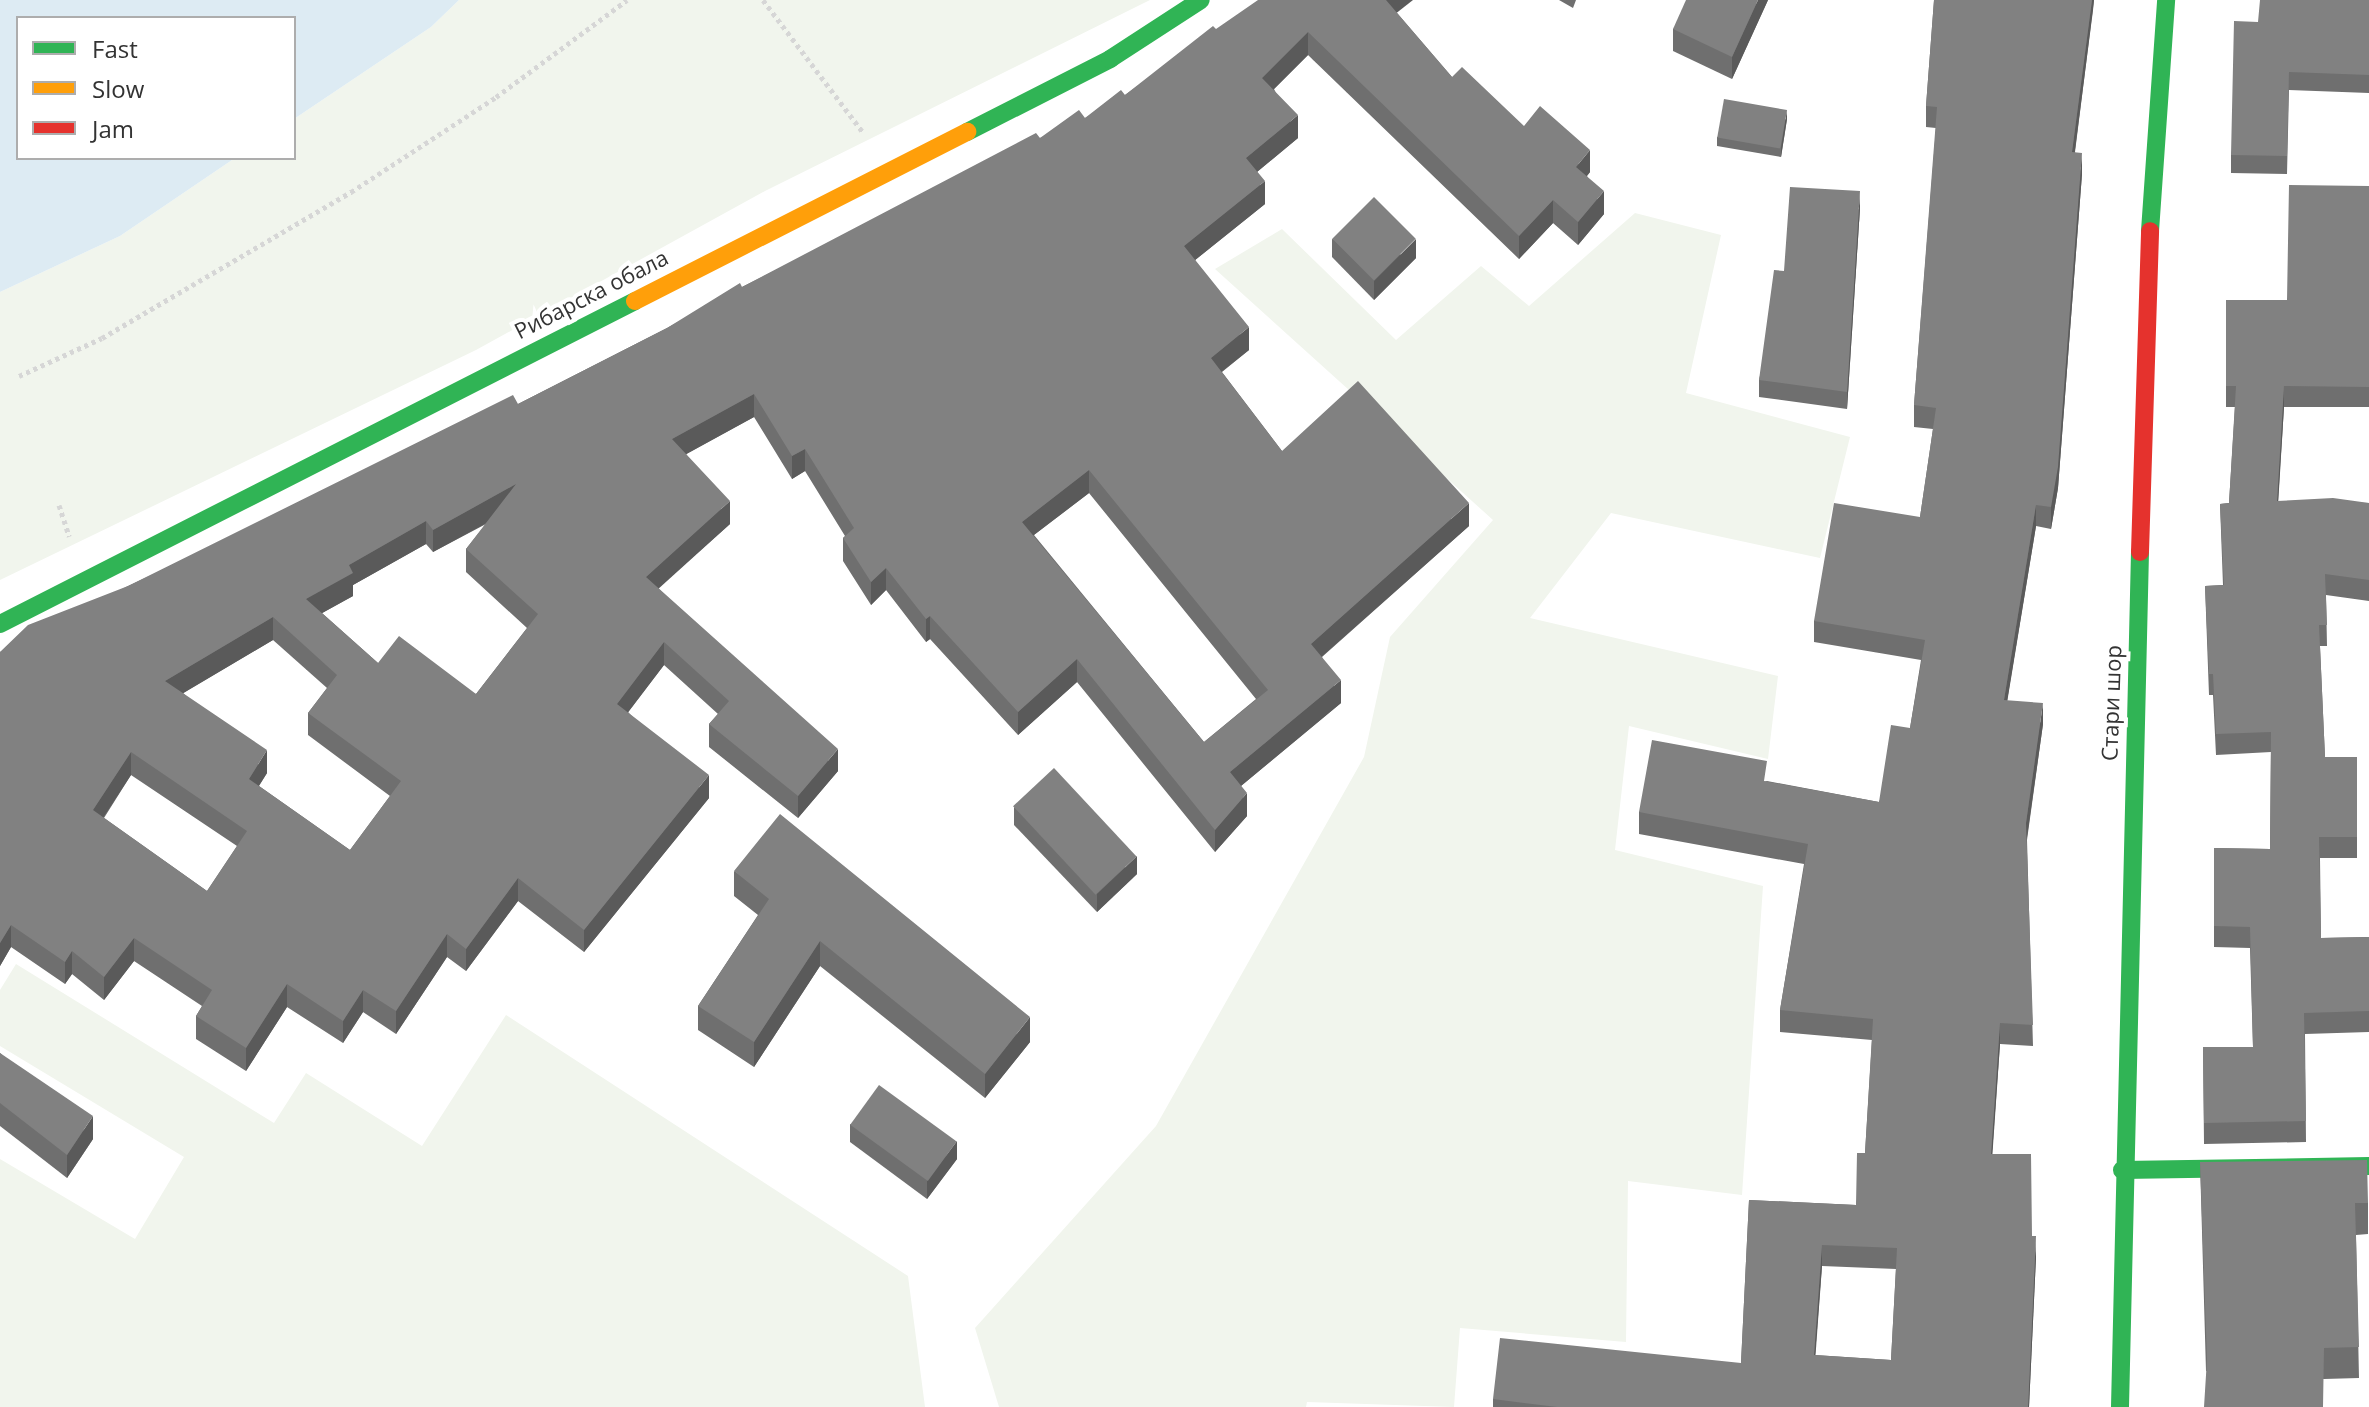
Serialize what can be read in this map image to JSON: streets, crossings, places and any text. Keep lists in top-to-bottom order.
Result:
{
  "streets": {
    "street": ["Рибарска обала", "Стари шор"]
  },
  "legend": ["Fast", "Slow", "Jam"]
}
